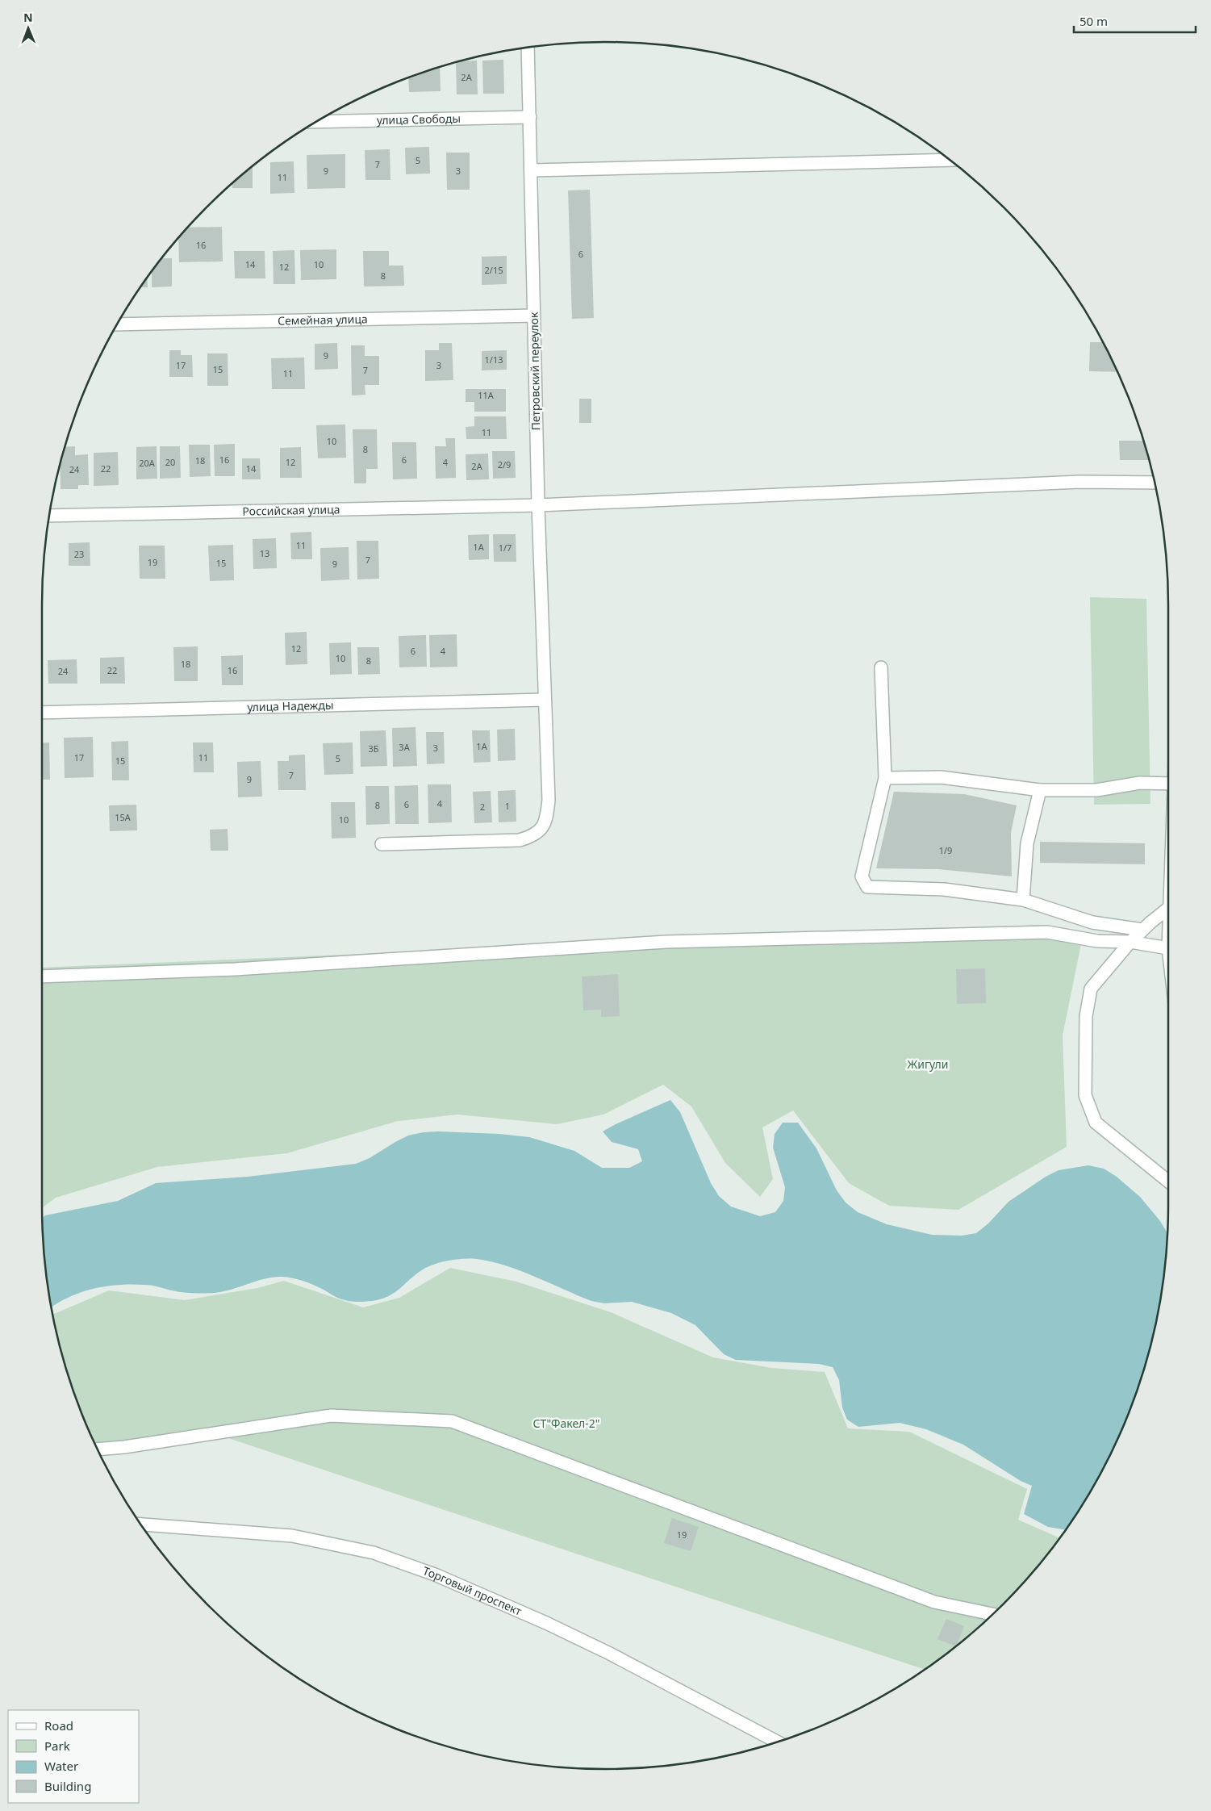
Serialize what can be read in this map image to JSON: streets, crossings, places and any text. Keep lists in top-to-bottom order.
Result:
{
  "streets": {
    "street": [
      "улица Свободы",
      "Семейная улица",
      "Петровский переулок",
      "Российская улица",
      "улица Надежды",
      "Торговый проспект"
    ]
  },
  "crossings": [
    ["улица Свободы", "Петровский переулок"],
    ["Семейная улица", "Петровский переулок"],
    ["Петровский переулок", "Российская улица"],
    ["Петровский переулок", "улица Надежды"]
  ],
  "parks": ["Жигули", "СТ\"Факел-2\""],
  "house_numbers": [
    "2А",
    "5",
    "7",
    "9",
    "3",
    "11",
    "16",
    "6",
    "14",
    "10",
    "12",
    "2/15",
    "8",
    "9",
    "1/13",
    "17",
    "3",
    "15",
    "7",
    "11",
    "11А",
    "11",
    "10",
    "8",
    "16",
    "6",
    "18",
    "20",
    "12",
    "4",
    "20А",
    "2/9",
    "2А",
    "22",
    "14",
    "24",
    "11",
    "1А",
    "1/7",
    "13",
    "23",
    "7",
    "19",
    "15",
    "9",
    "12",
    "6",
    "4",
    "10",
    "8",
    "18",
    "22",
    "16",
    "24",
    "1А",
    "3А",
    "3",
    "3Б",
    "17",
    "11",
    "5",
    "15",
    "7",
    "9",
    "4",
    "6",
    "8",
    "1",
    "2",
    "15А",
    "10",
    "1/9",
    "19"
  ],
  "legend": [
    "Road",
    "Park",
    "Water",
    "Building"
  ],
  "scale_bar": "50 m",
  "north": "top"
}
